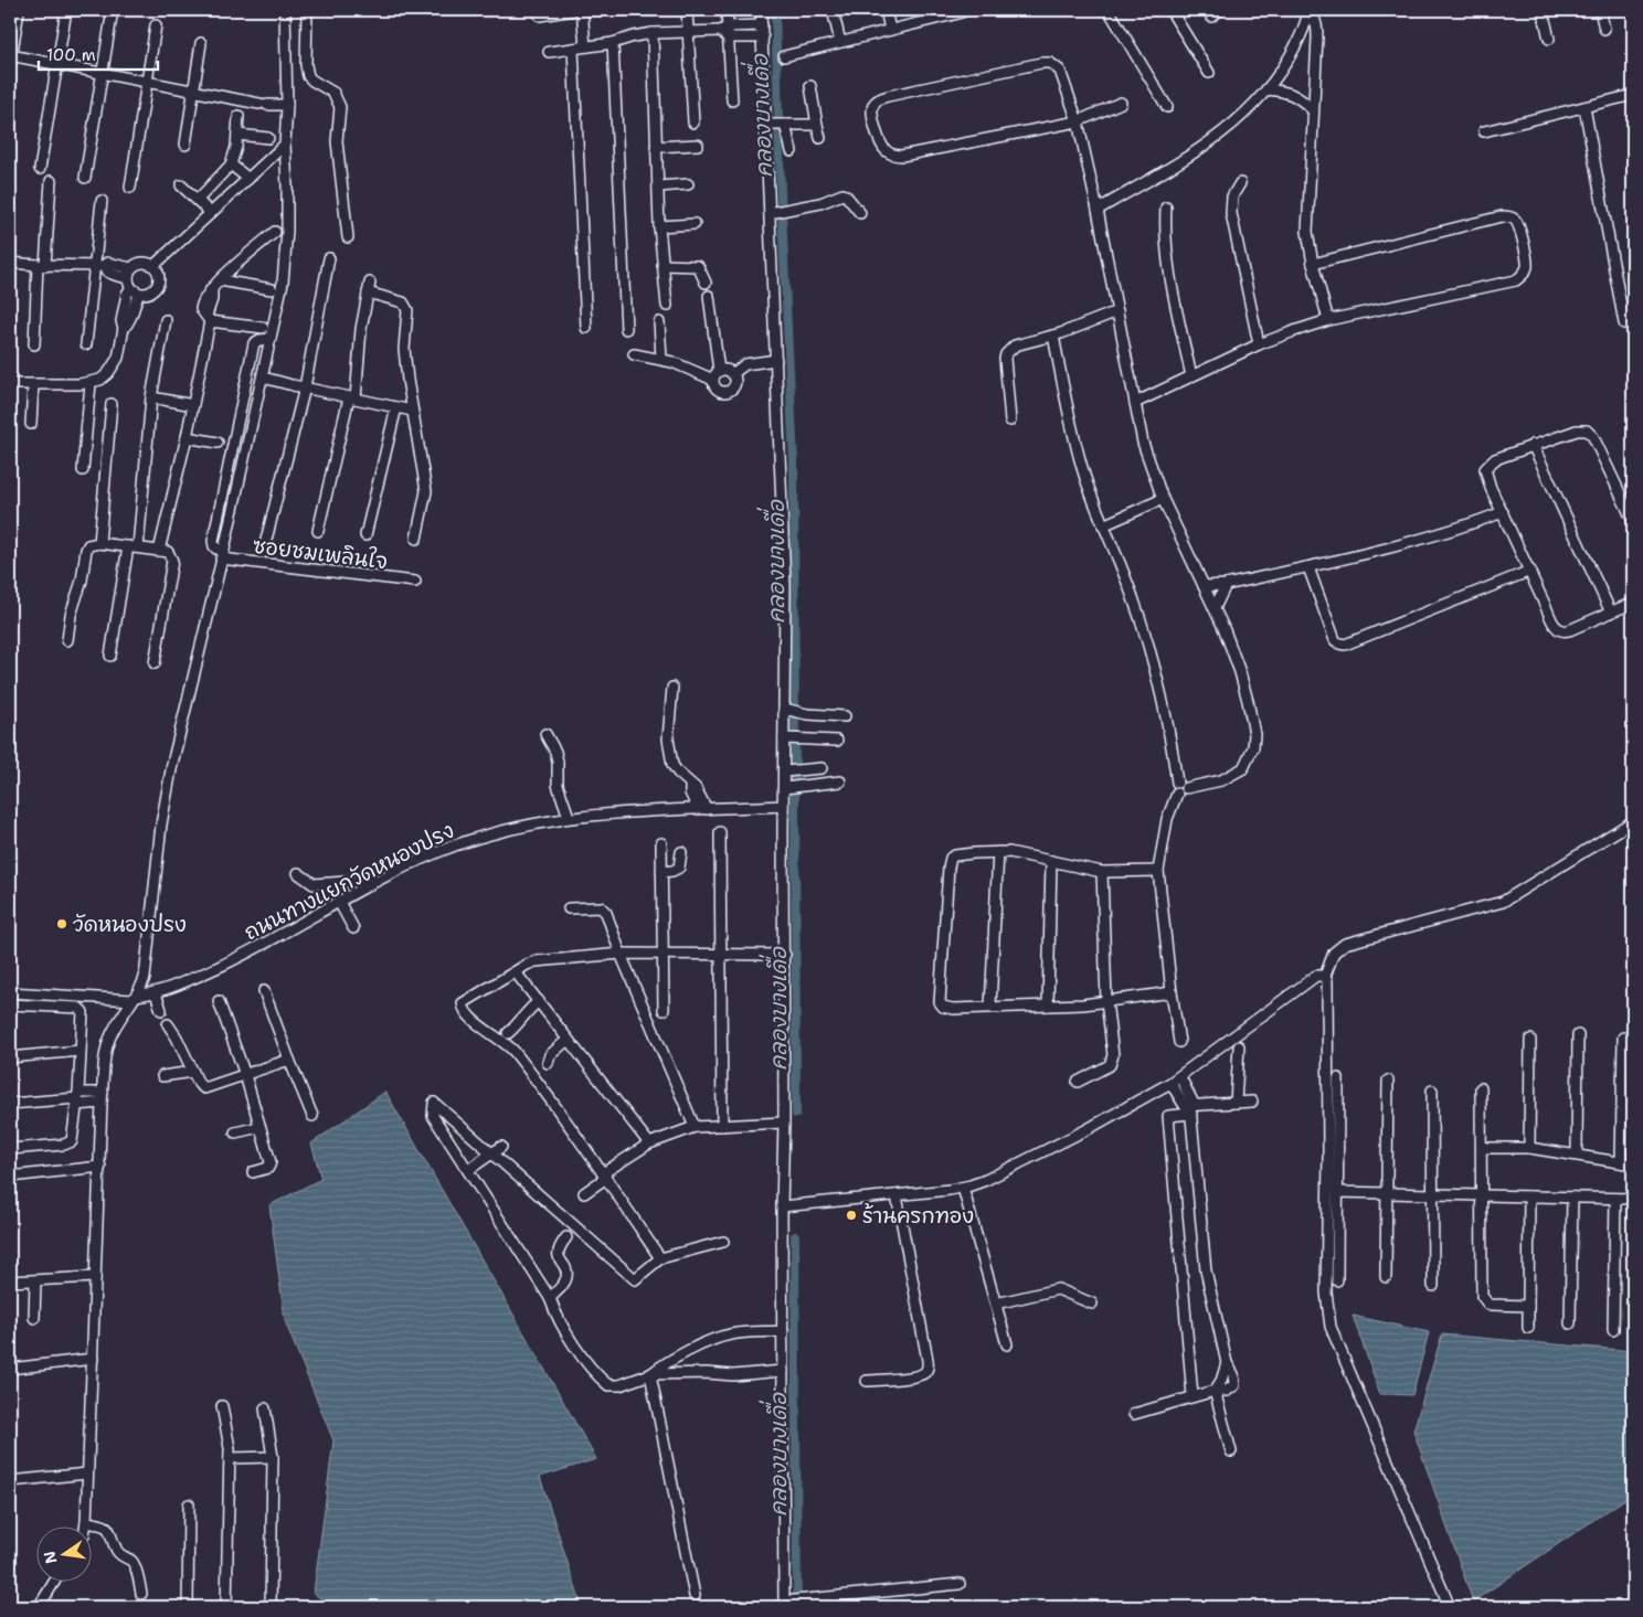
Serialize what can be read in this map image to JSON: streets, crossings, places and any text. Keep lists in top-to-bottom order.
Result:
{
  "streets": {
    "street": ["ซอยชมเพลินใจ", "ถนนทางแยกวัดหนองปรง"]
  },
  "water": ["คลองบางเดื่อ"],
  "places": ["วัดหนองปรง", "ร้านครกทอง"],
  "scale_bar": "100 m",
  "north": "left"
}
